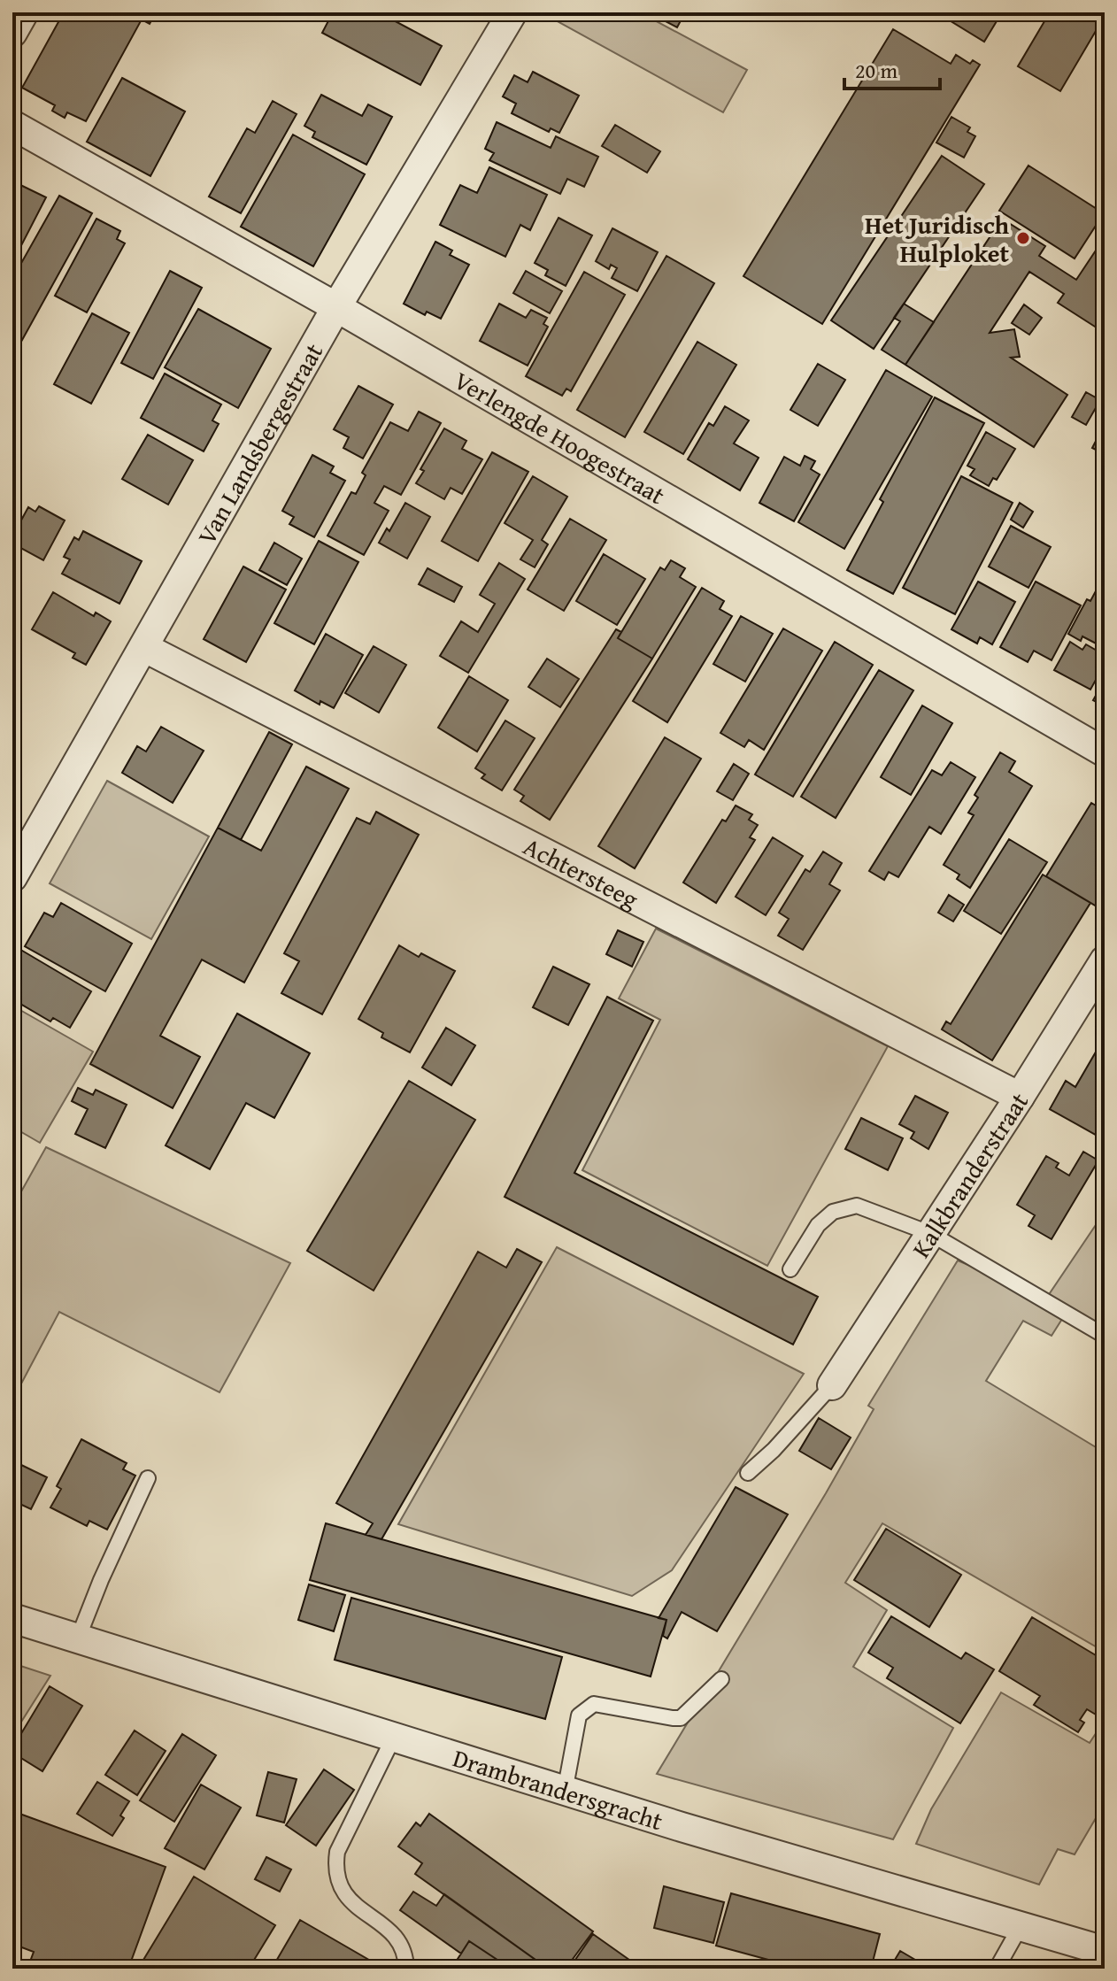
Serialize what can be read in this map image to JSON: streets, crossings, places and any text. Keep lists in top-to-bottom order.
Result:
{
  "streets": {
    "street": [
      "Verlengde Hoogestraat",
      "Van Landsbergestraat",
      "Achtersteeg",
      "Kalkbranderstraat",
      "Drambrandersgracht"
    ]
  },
  "crossings": [
    ["Verlengde Hoogestraat", "Van Landsbergestraat"],
    ["Van Landsbergestraat", "Achtersteeg"],
    ["Achtersteeg", "Kalkbranderstraat"]
  ],
  "places": ["Het Juridisch Hulploket"],
  "scale_bar": "20 m"
}
